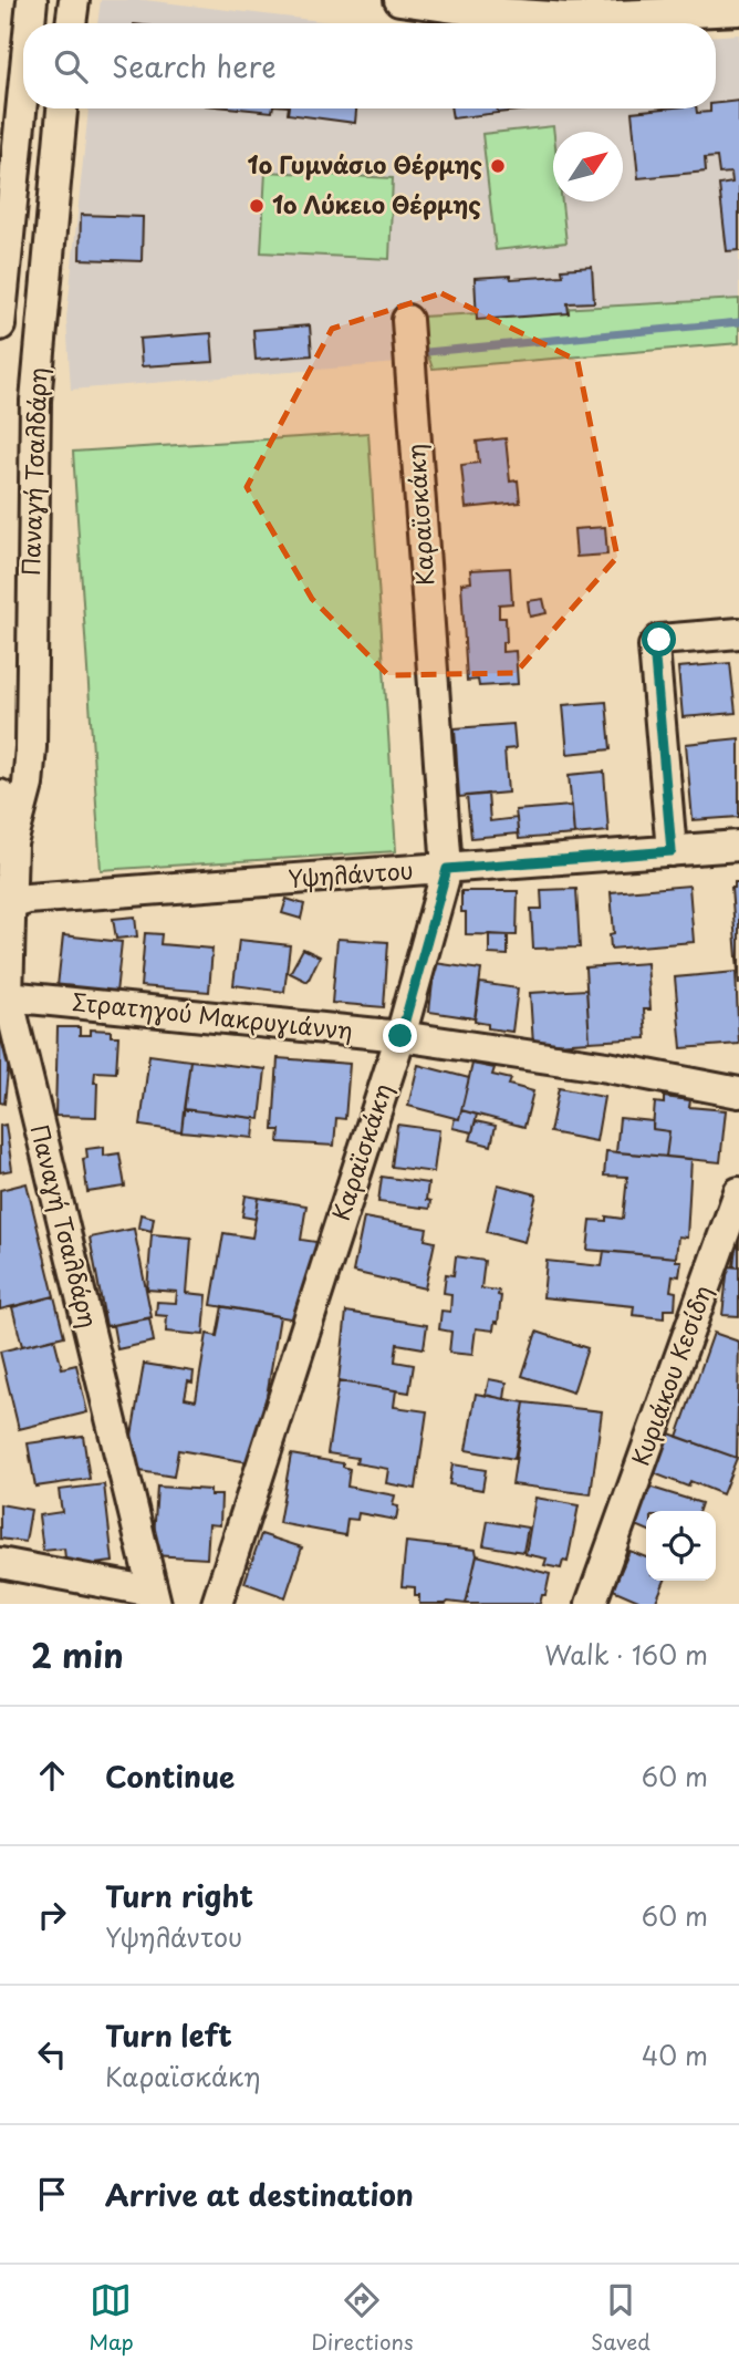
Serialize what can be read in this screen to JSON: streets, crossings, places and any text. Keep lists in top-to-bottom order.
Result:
{
  "streets": {
    "street": [
      "Παναγή Τσαλδάρη",
      "Καραϊσκάκη",
      "Υψηλάντου",
      "Στρατηγού Μακρυγιάννη",
      "Κυριάκου Κεσίδη"
    ]
  },
  "crossings": [
    ["Παναγή Τσαλδάρη", "Υψηλάντου"],
    ["Παναγή Τσαλδάρη", "Στρατηγού Μακρυγιάννη"],
    ["Καραϊσκάκη", "Υψηλάντου"],
    ["Καραϊσκάκη", "Στρατηγού Μακρυγιάννη"]
  ],
  "places": ["1ο Γυμνάσιο Θέρμης", "1ο Λύκειο Θέρμης"],
  "north": "top right",
  "page": {
    "search": "Search here",
    "heading": ["2 min", "Walk · 160 m"],
    "list": [
      ["Continue", "60 m"],
      ["Turn right", "Υψηλάντου", "60 m"],
      ["Turn left", "Καραϊσκάκη", "40 m"],
      "Arrive at destination"
    ],
    "nav": ["Map", "Directions", "Saved"]
  }
}
